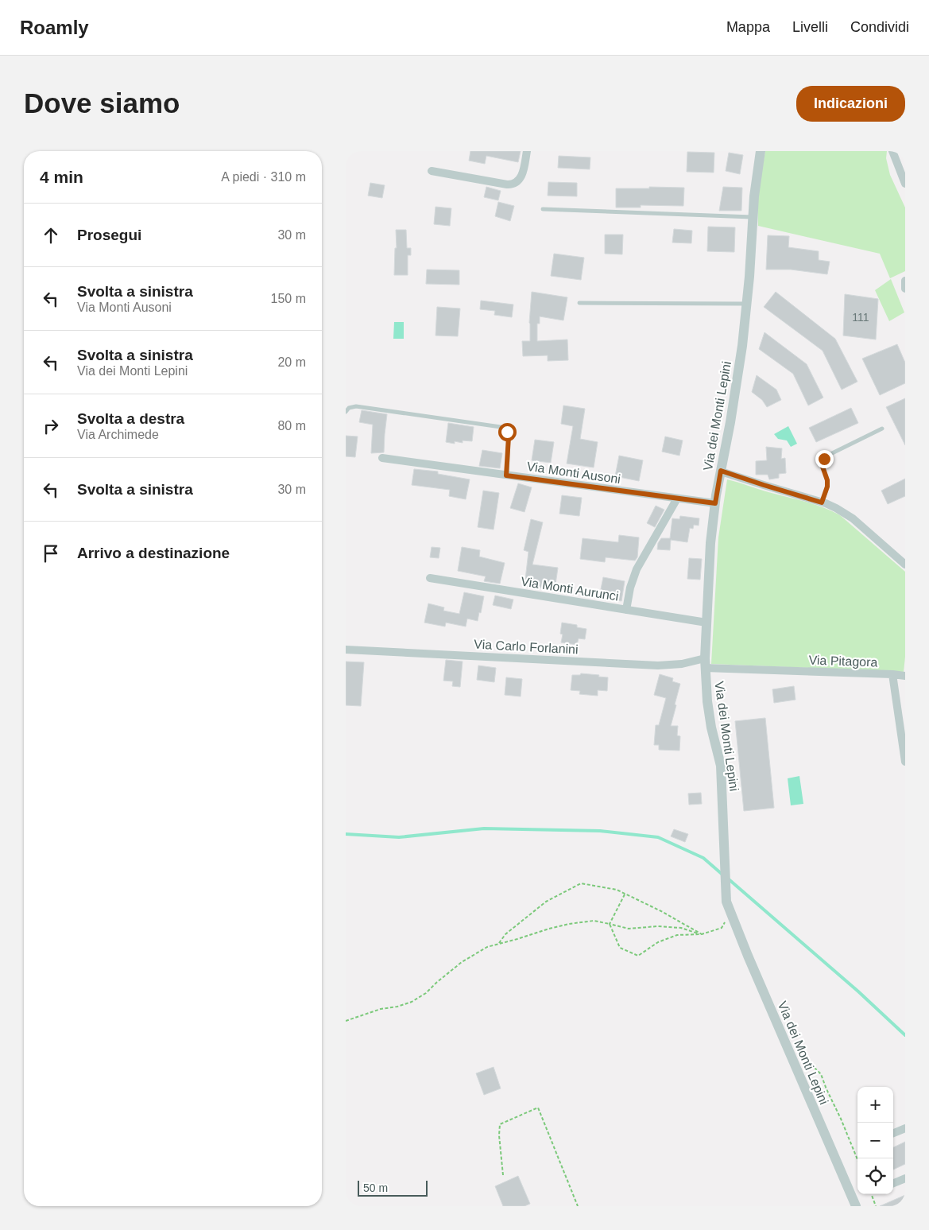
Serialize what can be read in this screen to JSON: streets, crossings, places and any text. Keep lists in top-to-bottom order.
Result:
{
  "streets": {
    "street": [
      "Via dei Monti Lepini",
      "Via Monti Ausoni",
      "Via Monti Aurunci",
      "Via Carlo Forlanini",
      "Via Pitagora"
    ]
  },
  "crossings": [
    ["Via dei Monti Lepini", "Via Monti Ausoni"],
    ["Via dei Monti Lepini", "Via Monti Aurunci"],
    ["Via dei Monti Lepini", "Via Carlo Forlanini"],
    ["Via dei Monti Lepini", "Via Pitagora"],
    ["Via Carlo Forlanini", "Via Pitagora"]
  ],
  "house_numbers": ["111"],
  "scale_bar": "50 m",
  "page": {
    "header": "Roamly",
    "nav": ["Mappa", "Livelli", "Condividi"],
    "buttons": "Indicazioni",
    "title": "Dove siamo",
    "heading": ["4 min", "A piedi · 310 m"],
    "list": [
      ["Prosegui", "30 m"],
      ["Svolta a sinistra", "Via Monti Ausoni", "150 m"],
      ["Svolta a sinistra", "Via dei Monti Lepini", "20 m"],
      ["Svolta a destra", "Via Archimede", "80 m"],
      ["Svolta a sinistra", "30 m"],
      "Arrivo a destinazione"
    ],
    "map_buttons": ["+", "−"],
    "scale": "50 m"
  }
}
